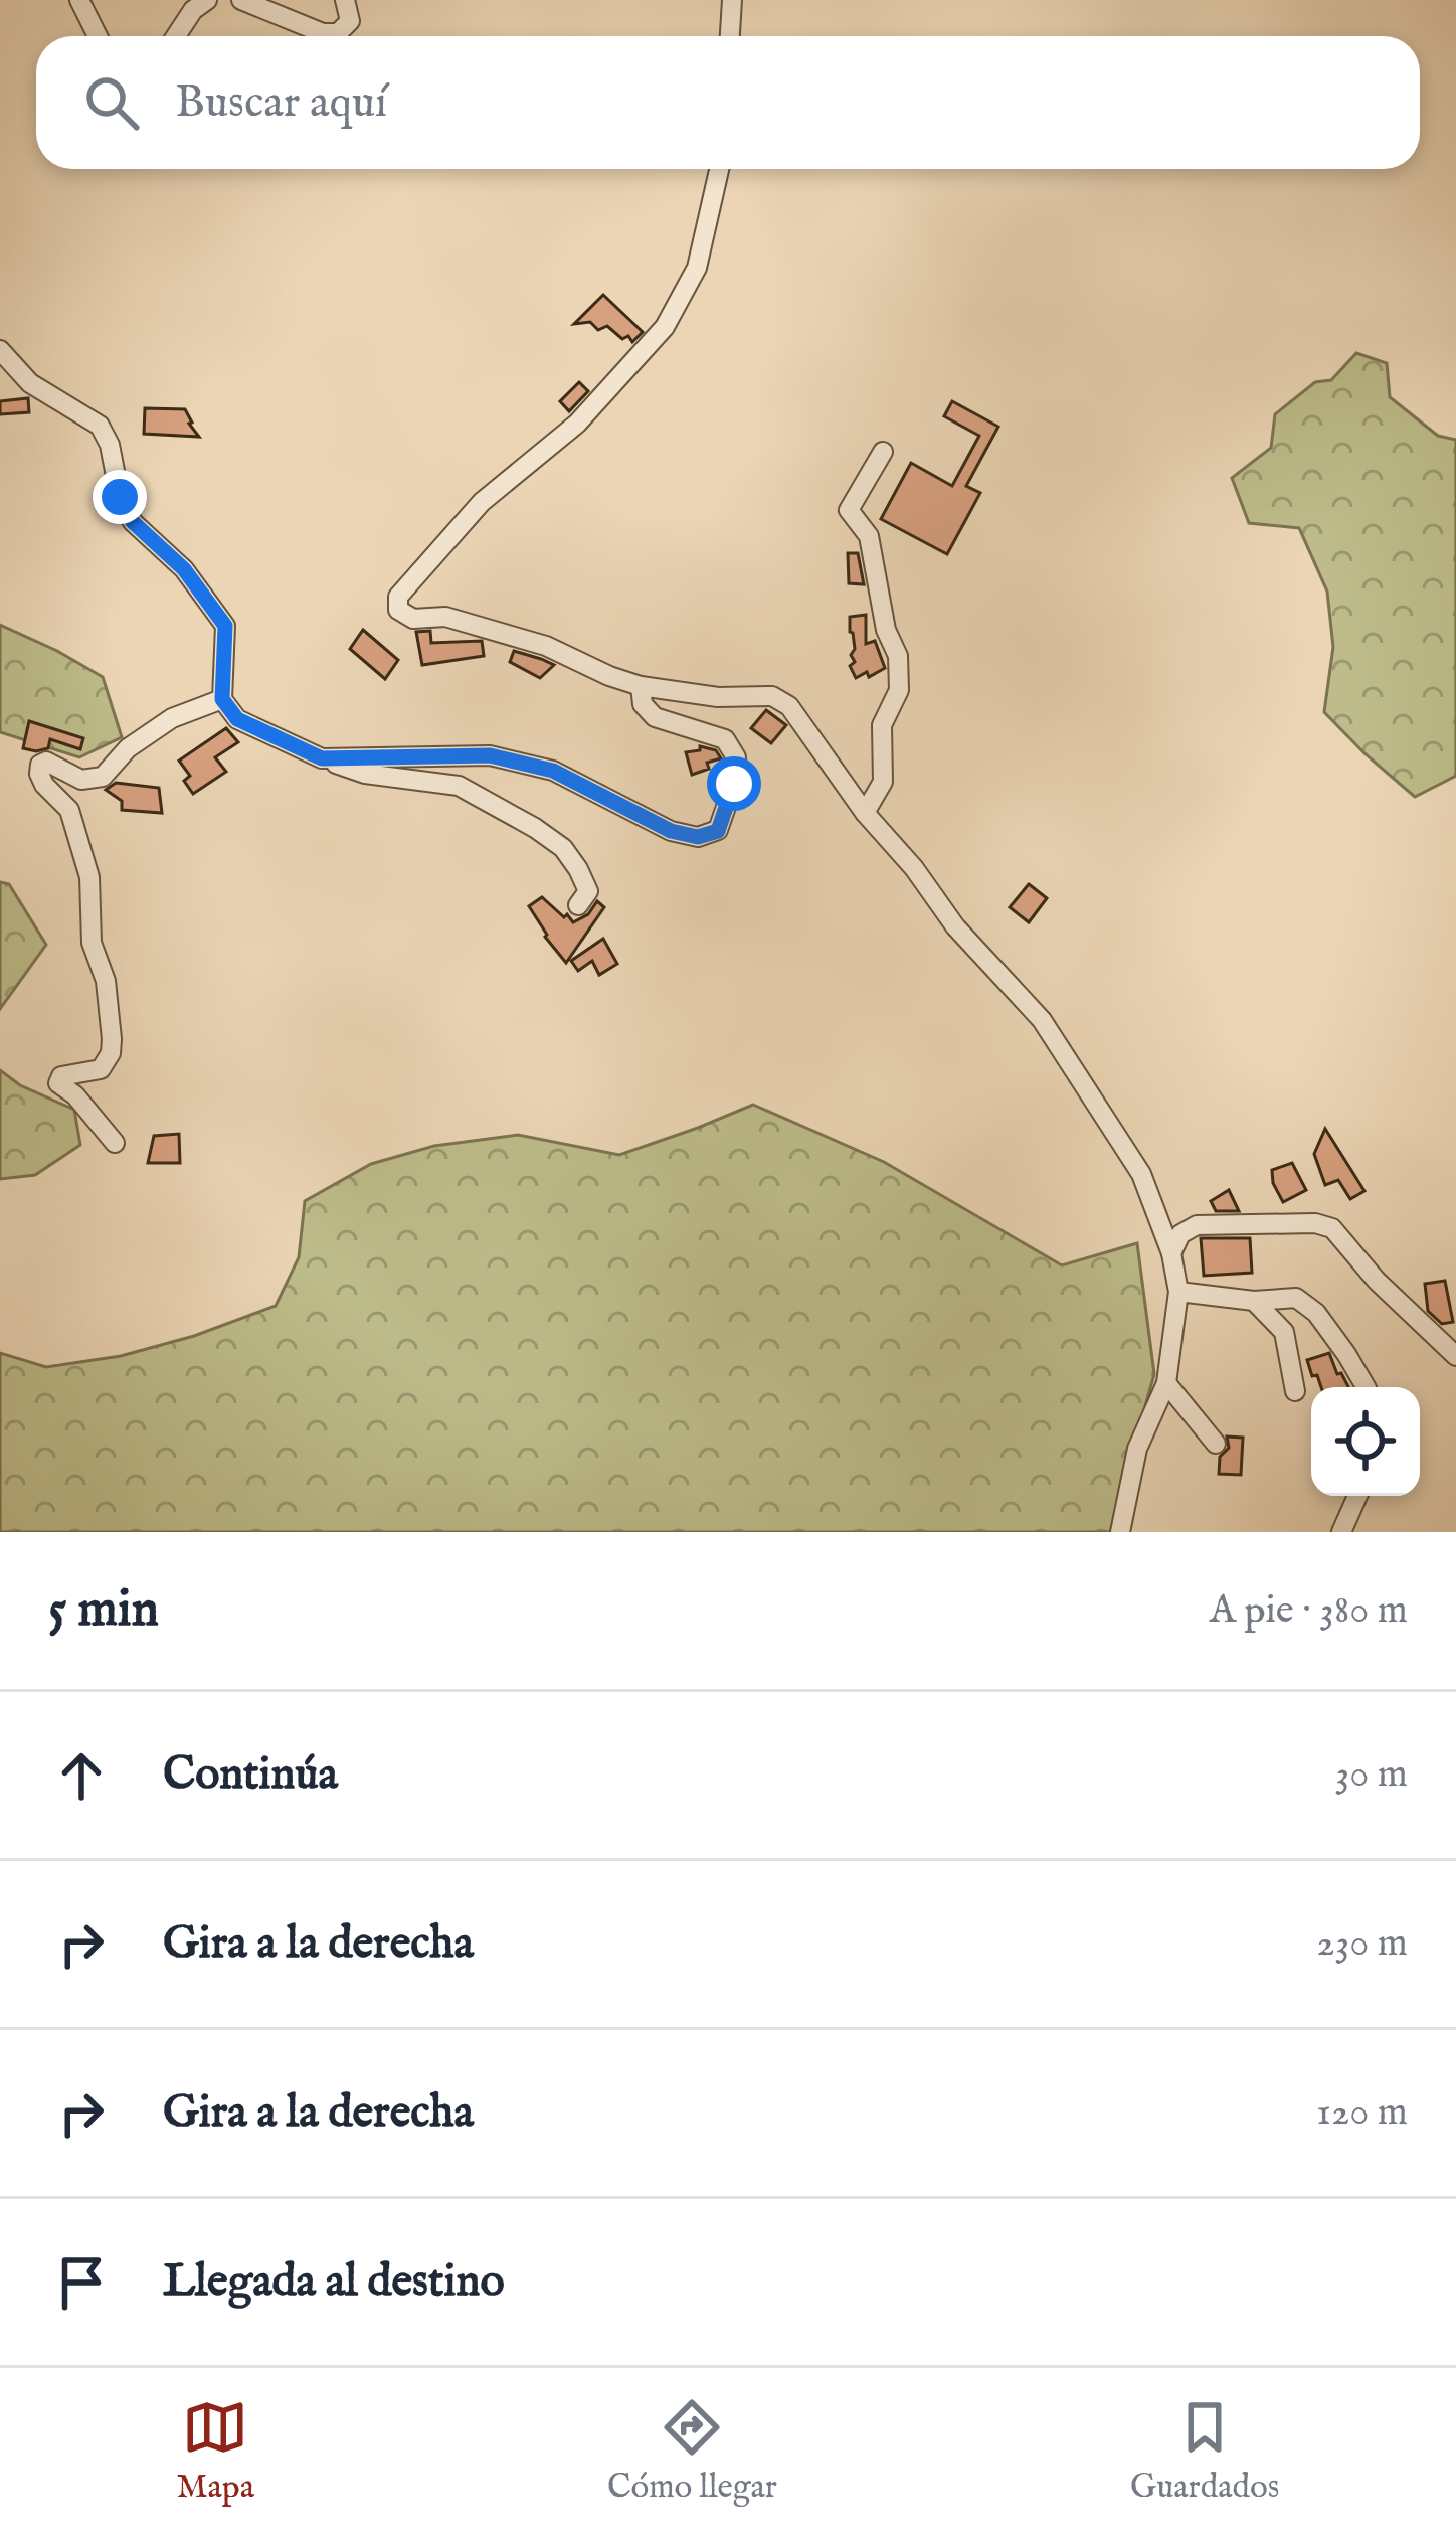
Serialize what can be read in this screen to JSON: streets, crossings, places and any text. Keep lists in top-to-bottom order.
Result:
{
  "page": {
    "search": "Buscar aquí",
    "heading": ["5 min", "A pie · 380 m"],
    "list": [
      ["Continúa", "30 m"],
      ["Gira a la derecha", "230 m"],
      ["Gira a la derecha", "120 m"],
      "Llegada al destino"
    ],
    "nav": ["Mapa", "Cómo llegar", "Guardados"]
  }
}
